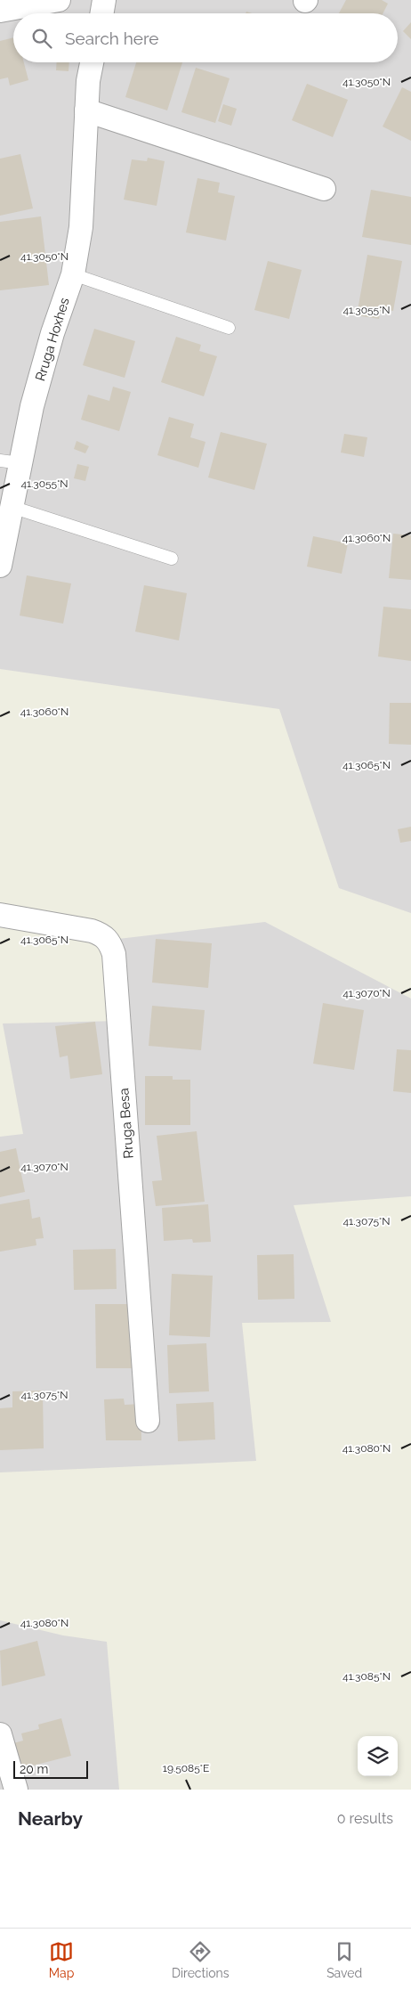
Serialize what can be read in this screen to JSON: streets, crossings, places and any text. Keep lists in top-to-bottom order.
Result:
{
  "streets": {
    "street": ["Rruga Hoxhes", "Rruga Besa"]
  },
  "scale_bar": "20 m",
  "page": {
    "search": "Search here",
    "scale": "20 m",
    "heading": ["Nearby", "0 results"],
    "nav": ["Map", "Directions", "Saved"]
  },
  "coordinates": [
    "41.3050°N",
    "41.3055°N",
    "41.3060°N",
    "41.3065°N",
    "41.3070°N",
    "41.3075°N",
    "41.3080°N",
    "41.3085°N",
    "19.5085°E"
  ]
}
